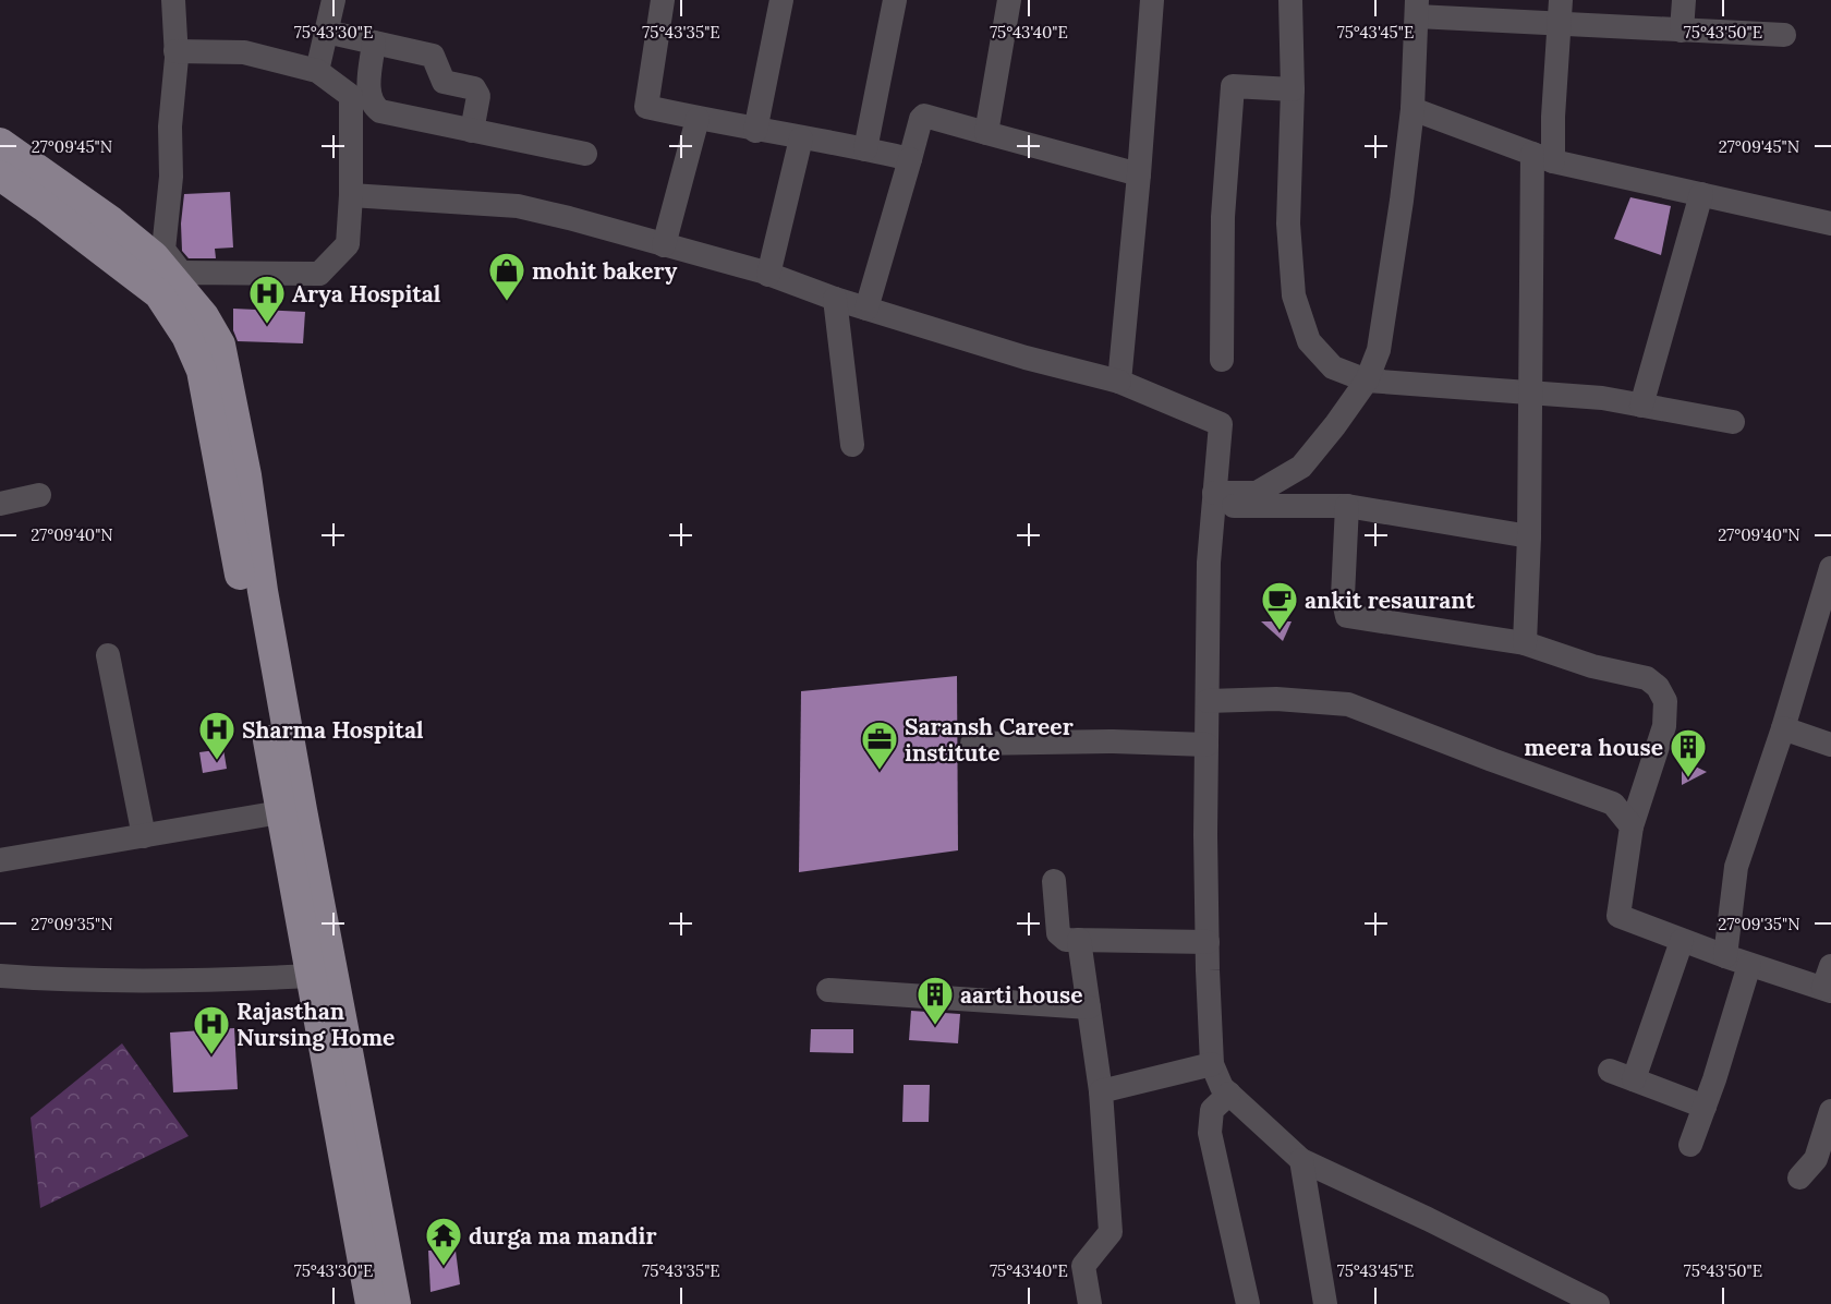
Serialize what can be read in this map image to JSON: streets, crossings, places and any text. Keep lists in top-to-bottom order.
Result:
{
  "places": {
    "shop": ["mohit bakery"],
    "hospital": ["Arya Hospital", "Sharma Hospital", "Rajasthan Nursing Home"],
    "cafe": ["ankit resaurant"],
    "office": ["Saransh Career institute"],
    "building": ["meera house", "aarti house"],
    "temple": ["durga ma mandir"]
  },
  "coordinates": [
    "75°43'30\"E",
    "75°43'35\"E",
    "75°43'40\"E",
    "75°43'45\"E",
    "75°43'50\"E",
    "27°09'45\"N",
    "27°09'40\"N",
    "27°09'35\"N"
  ]
}
